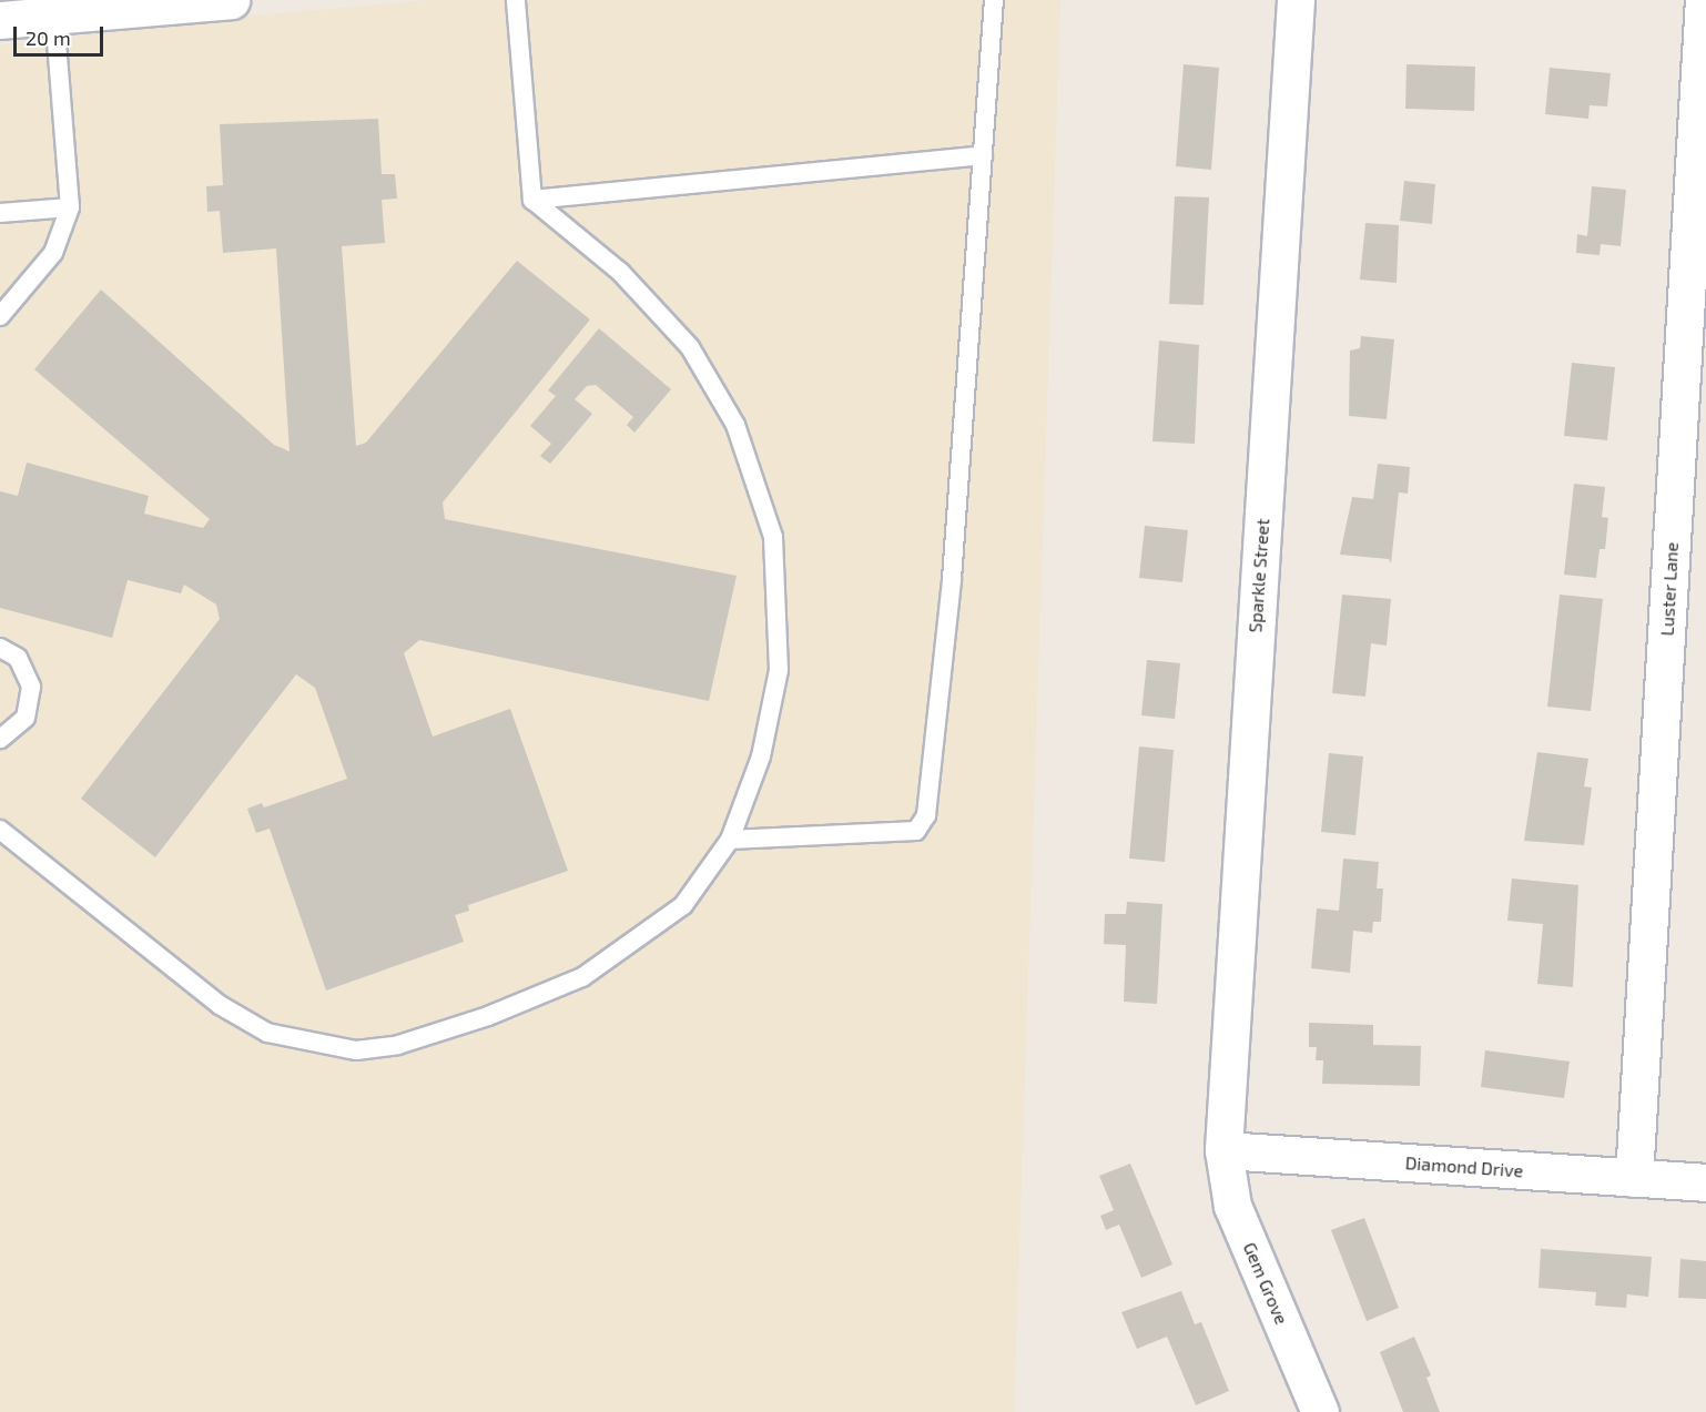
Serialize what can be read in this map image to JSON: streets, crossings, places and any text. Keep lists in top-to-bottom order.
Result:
{
  "streets": {
    "street": [
      "Sparkle Street",
      "Luster Lane",
      "Diamond Drive",
      "Gem Grove"
    ]
  },
  "crossings": [
    ["Sparkle Street", "Diamond Drive"],
    ["Sparkle Street", "Gem Grove"],
    ["Luster Lane", "Diamond Drive"],
    ["Diamond Drive", "Gem Grove"]
  ],
  "scale_bar": "20 m"
}
